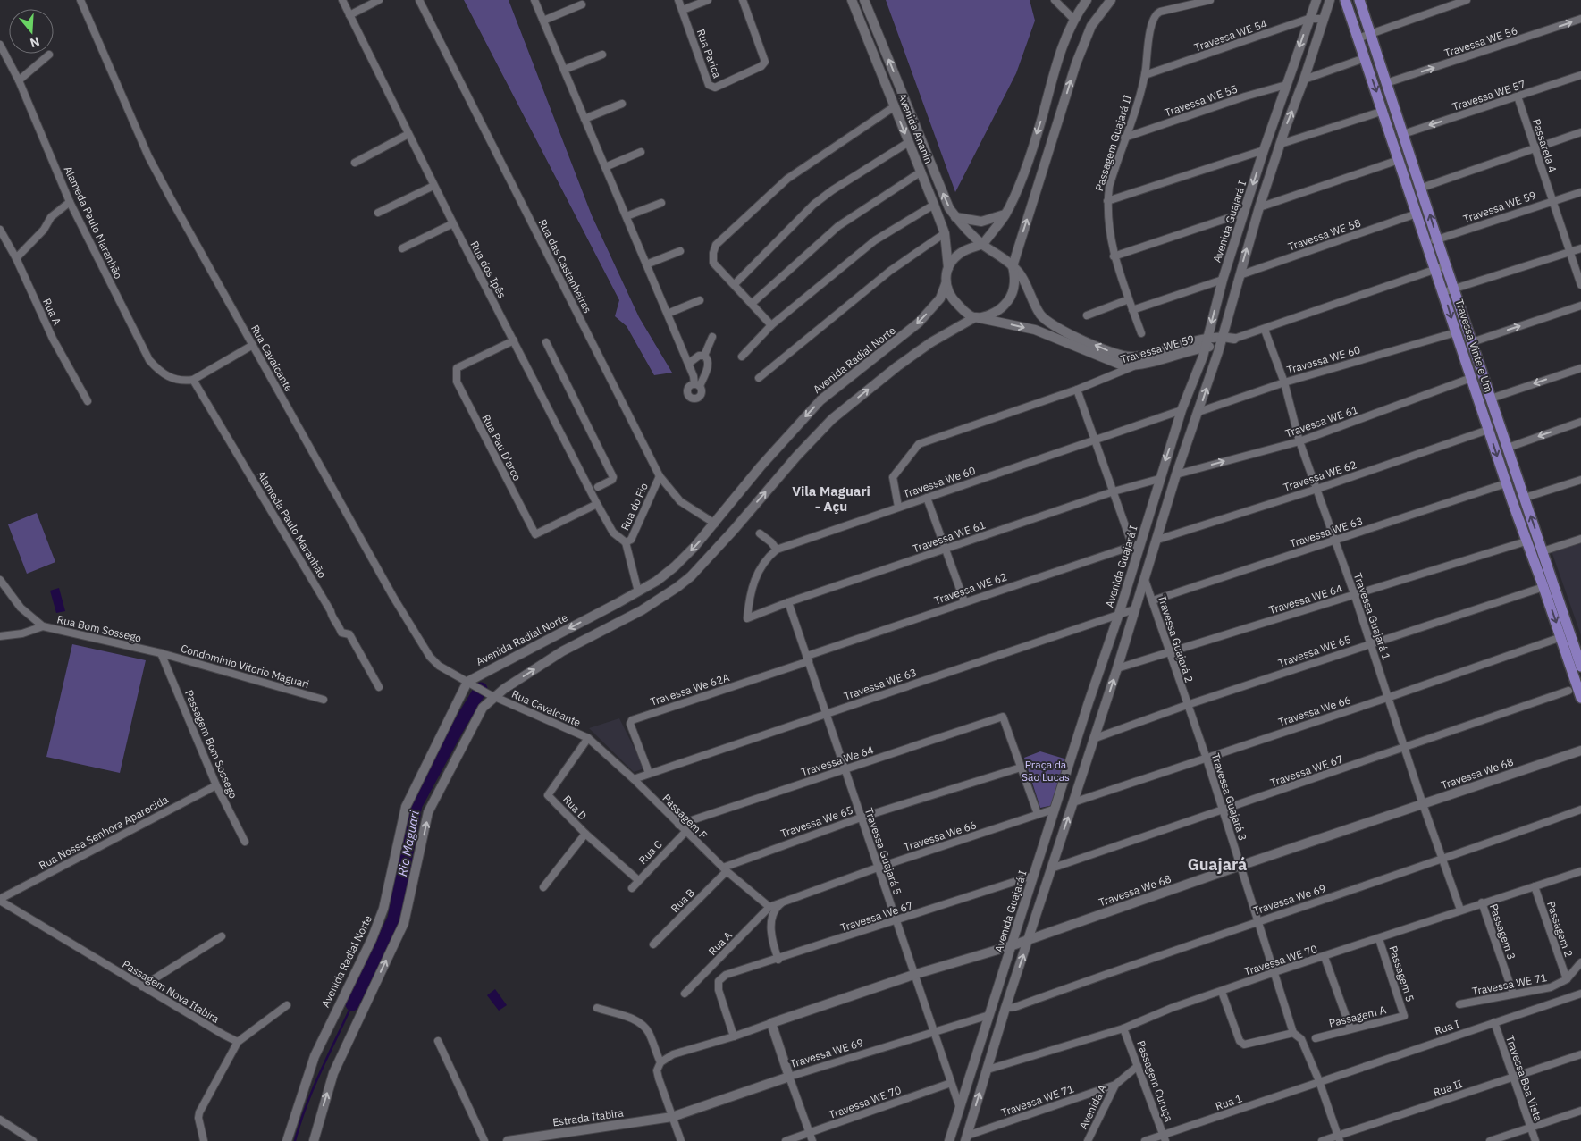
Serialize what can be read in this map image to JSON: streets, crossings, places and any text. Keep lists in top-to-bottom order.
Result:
{
  "streets": {
    "main road": [
      "Avenida Ananin",
      "Travessa WE 59",
      "Avenida Guajará I",
      "Travessa Vinte e Um",
      "Avenida Radial Norte",
      "Travessa We 68",
      "Travessa WE 69",
      "Estrada Itabira"
    ],
    "street": [
      "Travessa WE 54",
      "Travessa WE 56",
      "Rua Parica",
      "Travessa WE 57",
      "Travessa WE 55",
      "Passagem Guajará II",
      "Passarela 4",
      "Alameda Paulo Maranhão",
      "Travessa WE 58",
      "Rua das Castanheiras",
      "Rua dos Ipês",
      "Rua A",
      "Rua Cavalcante",
      "Travessa WE 60",
      "Travessa WE 61",
      "Rua Pau D'arco",
      "Travessa WE 62",
      "Travessa We 60",
      "Rua do Fio",
      "Travessa WE 63",
      "Travessa WE 64",
      "Travessa Guajará 1",
      "Rua Bom Sossego",
      "Travessa Guajará 2",
      "Travessa WE 65",
      "Condomínio Vitorio Maguari",
      "Travessa We 62A",
      "Travessa We 66",
      "Passagem Bom Sossego",
      "Travessa We 64",
      "Travessa WE 67",
      "Travessa Guajará 3",
      "Rua D",
      "Passagem F",
      "Travessa We 65",
      "Rua Nossa Senhora Aparecida",
      "Travessa Guajará 5",
      "Rua C",
      "Travessa We 69",
      "Rua B",
      "Travessa We 67",
      "Passagem 2",
      "Passagem 3",
      "Travessa WE 70",
      "Passagem 5",
      "Travessa WE 71",
      "Passagem Nova Itabira",
      "Passagem A",
      "Rua I",
      "Travessa Boa Vista",
      "Passagem Curuça",
      "Rua II",
      "Rua 1",
      "Avenida A"
    ]
  },
  "crossings": [
    ["Travessa WE 54", "Passagem Guajará II"],
    ["Travessa WE 54", "Avenida Guajará I"],
    ["Travessa WE 56", "Travessa Vinte e Um"],
    ["Travessa WE 57", "Passarela 4"],
    ["Travessa WE 57", "Travessa Vinte e Um"],
    ["Travessa WE 55", "Passagem Guajará II"],
    ["Travessa WE 55", "Avenida Guajará I"],
    ["Avenida Ananin", "Avenida Radial Norte"],
    ["Passarela 4", "Travessa WE 59"],
    ["Travessa WE 59", "Avenida Guajará I"],
    ["Travessa WE 59", "Travessa Vinte e Um"],
    ["Travessa WE 59", "Travessa We 60"],
    ["Avenida Guajará I", "Travessa WE 61"],
    ["Avenida Guajará I", "Travessa WE 62"],
    ["Avenida Guajará I", "Travessa We 60"],
    ["Avenida Guajará I", "Travessa WE 63"],
    ["Avenida Guajará I", "Travessa We 66"],
    ["Avenida Guajará I", "Travessa We 68"],
    ["Avenida Guajará I", "Travessa Guajará 5"],
    ["Avenida Guajará I", "Travessa We 67"],
    ["Avenida Guajará I", "Travessa WE 69"],
    ["Travessa WE 58", "Travessa Vinte e Um"],
    ["Rua das Castanheiras", "Avenida Radial Norte"],
    ["Rua das Castanheiras", "Rua do Fio"],
    ["Rua dos Ipês", "Rua Pau D'arco"],
    ["Rua dos Ipês", "Rua do Fio"],
    ["Rua A", "Passagem F"],
    ["Travessa Vinte e Um", "Travessa WE 60"],
    ["Travessa Vinte e Um", "Travessa WE 61"],
    ["Travessa Vinte e Um", "Travessa WE 62"],
    ["Travessa Vinte e Um", "Travessa WE 63"],
    ["Travessa Vinte e Um", "Travessa WE 64"],
    ["Travessa Vinte e Um", "Travessa WE 65"],
    ["Travessa Vinte e Um", "Travessa We 66"],
    ["Rua Cavalcante", "Avenida Radial Norte"],
    ["Rua Cavalcante", "Rua D"],
    ["Rua Cavalcante", "Passagem F"],
    ["Travessa WE 60", "Travessa Guajará 1"],
    ["Travessa WE 61", "Travessa We 60"],
    ["Travessa WE 61", "Travessa Guajará 1"],
    ["Travessa WE 61", "Travessa Guajará 5"],
    ["Travessa WE 62", "Travessa Guajará 1"],
    ["Travessa WE 62", "Travessa We 62A"],
    ["Travessa WE 62", "Travessa Guajará 5"],
    ["Travessa WE 63", "Travessa Guajará 1"],
    ["Travessa WE 63", "Travessa Guajará 2"],
    ["Travessa WE 63", "Travessa We 62A"],
    ["Travessa WE 63", "Passagem F"],
    ["Travessa WE 63", "Travessa Guajará 5"],
    ["Travessa WE 64", "Travessa Guajará 1"],
    ["Travessa WE 64", "Travessa Guajará 2"],
    ["Travessa Guajará 1", "Travessa WE 65"],
    ["Travessa Guajará 1", "Travessa We 66"],
    ["Travessa Guajará 1", "Travessa WE 67"],
    ["Travessa Guajará 1", "Travessa We 68"],
    ["Travessa Guajará 1", "Travessa We 69"],
    ["Travessa Guajará 1", "Travessa WE 70"],
    ["Rua Bom Sossego", "Condomínio Vitorio Maguari"],
    ["Rua Bom Sossego", "Passagem Bom Sossego"],
    ["Travessa Guajará 2", "Travessa WE 65"],
    ["Travessa Guajará 2", "Travessa Guajará 3"],
    ["Travessa WE 65", "Travessa Guajará 3"],
    ["Condomínio Vitorio Maguari", "Passagem Bom Sossego"],
    ["Travessa We 62A", "Travessa Guajará 5"],
    ["Travessa We 66", "Travessa Guajará 3"],
    ["Travessa We 66", "Travessa Guajará 5"],
    ["Passagem Bom Sossego", "Rua Nossa Senhora Aparecida"],
    ["Travessa We 64", "Passagem F"],
    ["Travessa We 64", "Travessa We 65"],
    ["Travessa We 64", "Travessa Guajará 5"],
    ["Travessa WE 67", "Travessa Guajará 3"],
    ["Travessa We 68", "Travessa Guajará 3"],
    ["Travessa We 68", "Travessa Guajará 5"],
    ["Travessa Guajará 3", "Travessa We 69"],
    ["Travessa Guajará 3", "Travessa WE 70"],
    ["Travessa Guajará 3", "Rua I"],
    ["Travessa Guajará 3", "Rua II"],
    ["Travessa Guajará 3", "Rua 1"],
    ["Rua D", "Passagem F"],
    ["Rua D", "Rua C"],
    ["Passagem F", "Travessa We 65"],
    ["Passagem F", "Rua C"],
    ["Passagem F", "Rua B"],
    ["Travessa We 65", "Travessa Guajará 5"],
    ["Travessa We 65", "Rua B"],
    ["Rua Nossa Senhora Aparecida", "Passagem Nova Itabira"],
    ["Travessa Guajará 5", "Travessa We 67"],
    ["Travessa Guajará 5", "Travessa WE 70"],
    ["Travessa Guajará 5", "Travessa WE 69"],
    ["Passagem 2", "Travessa WE 70"],
    ["Passagem 2", "Travessa WE 71"],
    ["Passagem 3", "Travessa WE 70"],
    ["Passagem 3", "Travessa WE 71"],
    ["Travessa WE 70", "Passagem 5"],
    ["Travessa WE 70", "Passagem Curuça"],
    ["Passagem 5", "Passagem A"],
    ["Travessa WE 71", "Avenida A"],
    ["Rua I", "Travessa Boa Vista"],
    ["Rua I", "Rua 1"],
    ["Travessa WE 69", "Estrada Itabira"],
    ["Travessa Boa Vista", "Rua II"],
    ["Passagem Curuça", "Rua 1"],
    ["Passagem Curuça", "Avenida A"]
  ],
  "districts": ["Vila Maguari - Açu", "Guajará"],
  "water": ["Rio Maguari"],
  "parks": ["Praça da São Lucas"],
  "north": "bottom"
}
